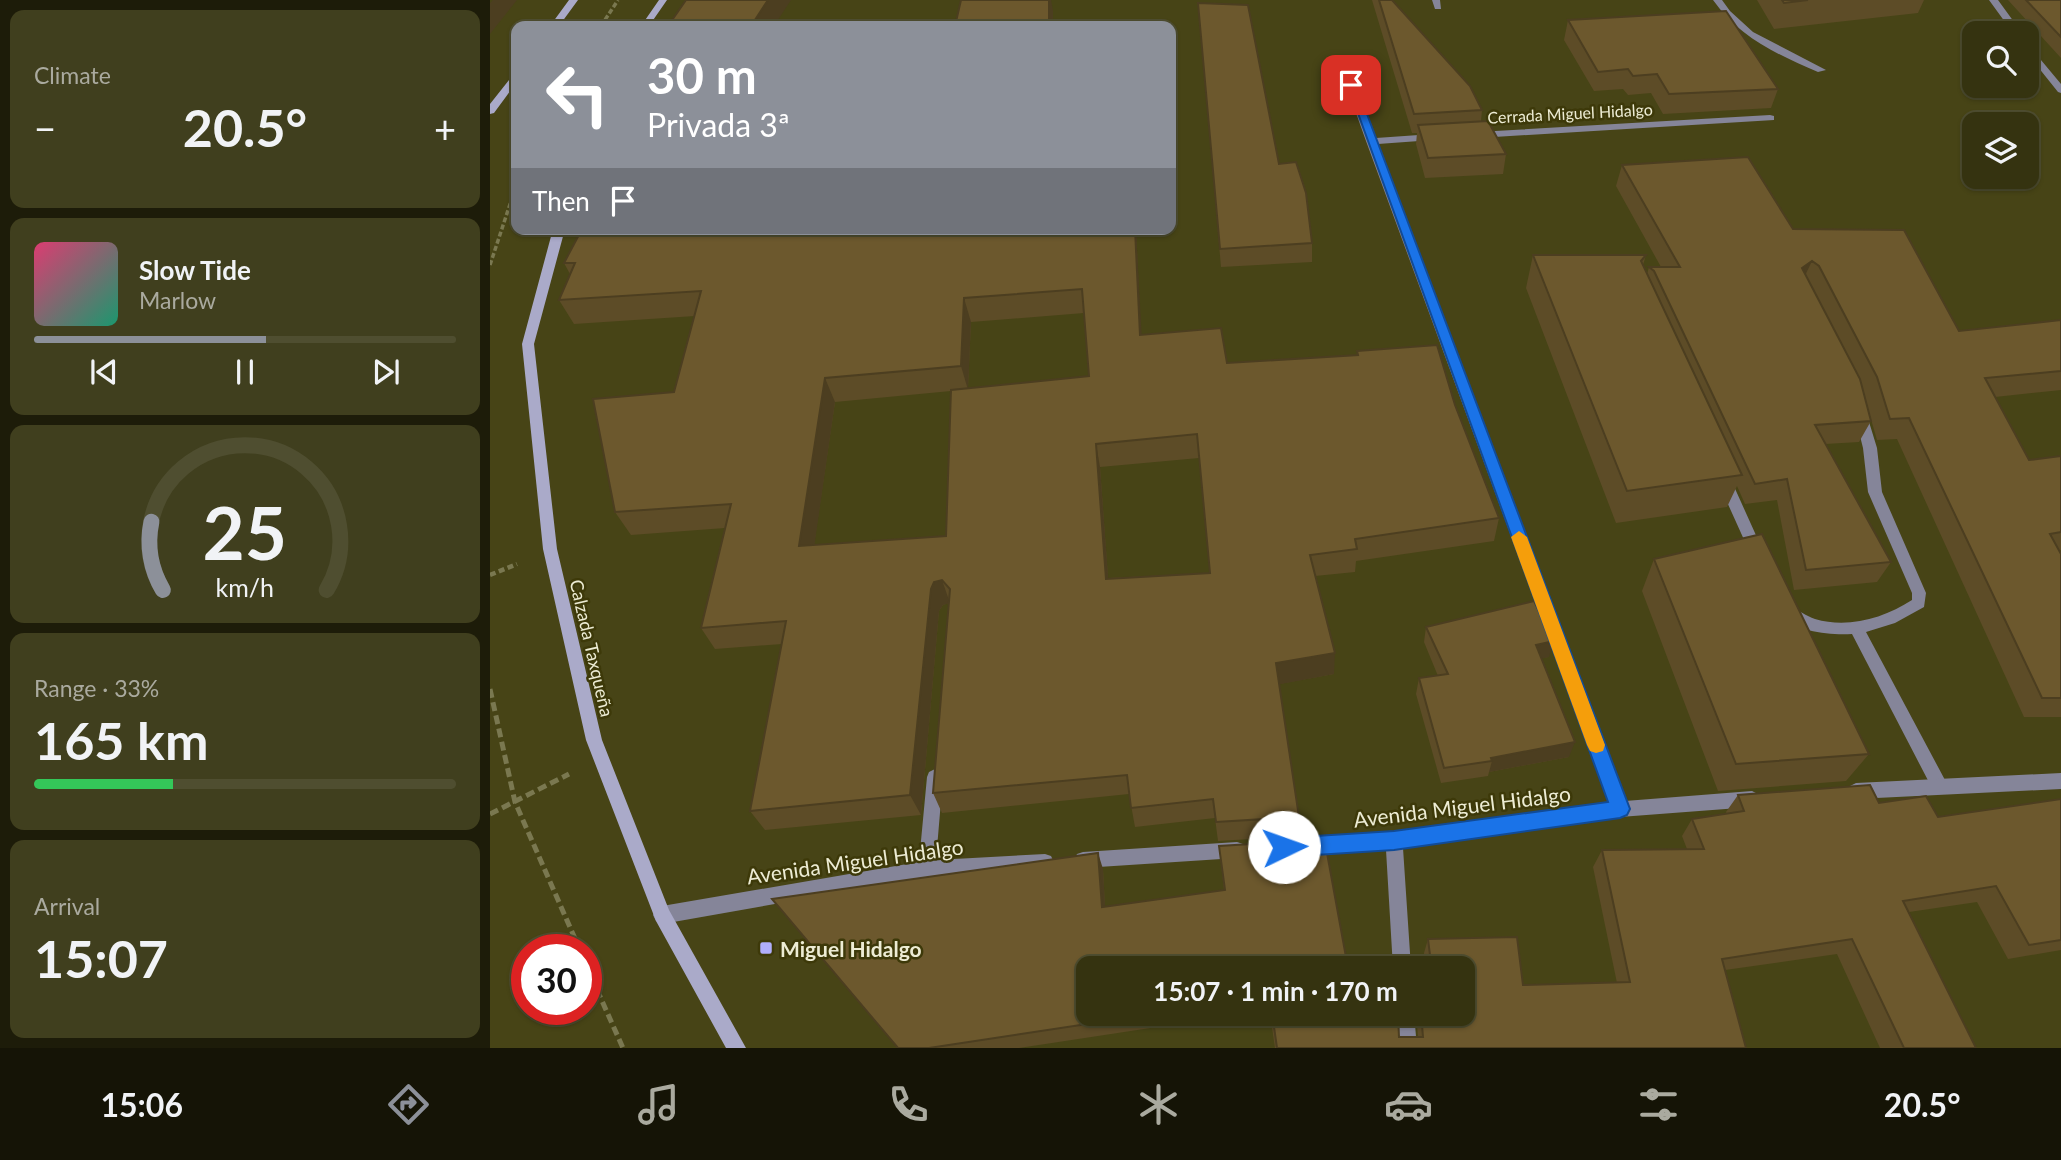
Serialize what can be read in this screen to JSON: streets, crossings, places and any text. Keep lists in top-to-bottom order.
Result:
{
  "streets": {
    "main road": ["Calzada Taxqueña"],
    "street": ["Cerrada Miguel Hidalgo", "Avenida Miguel Hidalgo"]
  },
  "crossings": [
    ["Calzada Taxqueña", "Avenida Miguel Hidalgo"]
  ],
  "places": {
    "transit": ["Miguel Hidalgo"]
  },
  "page": {
    "tile": [
      "Climate",
      ["Range · 33%", "165 km"],
      ["Arrival", "15:07"]
    ],
    "turn": ["30 m", "Privada 3ª"],
    "heat": ["−", "20.5°", "+"],
    "then": "Then",
    "song": ["Slow Tide", "Marlow"],
    "limit": "30",
    "trip": "15:07 · 1 min · 170 m",
    "tabs": ["15:06", "20.5°"],
    "gauge": ["25", "km/h"]
  }
}
